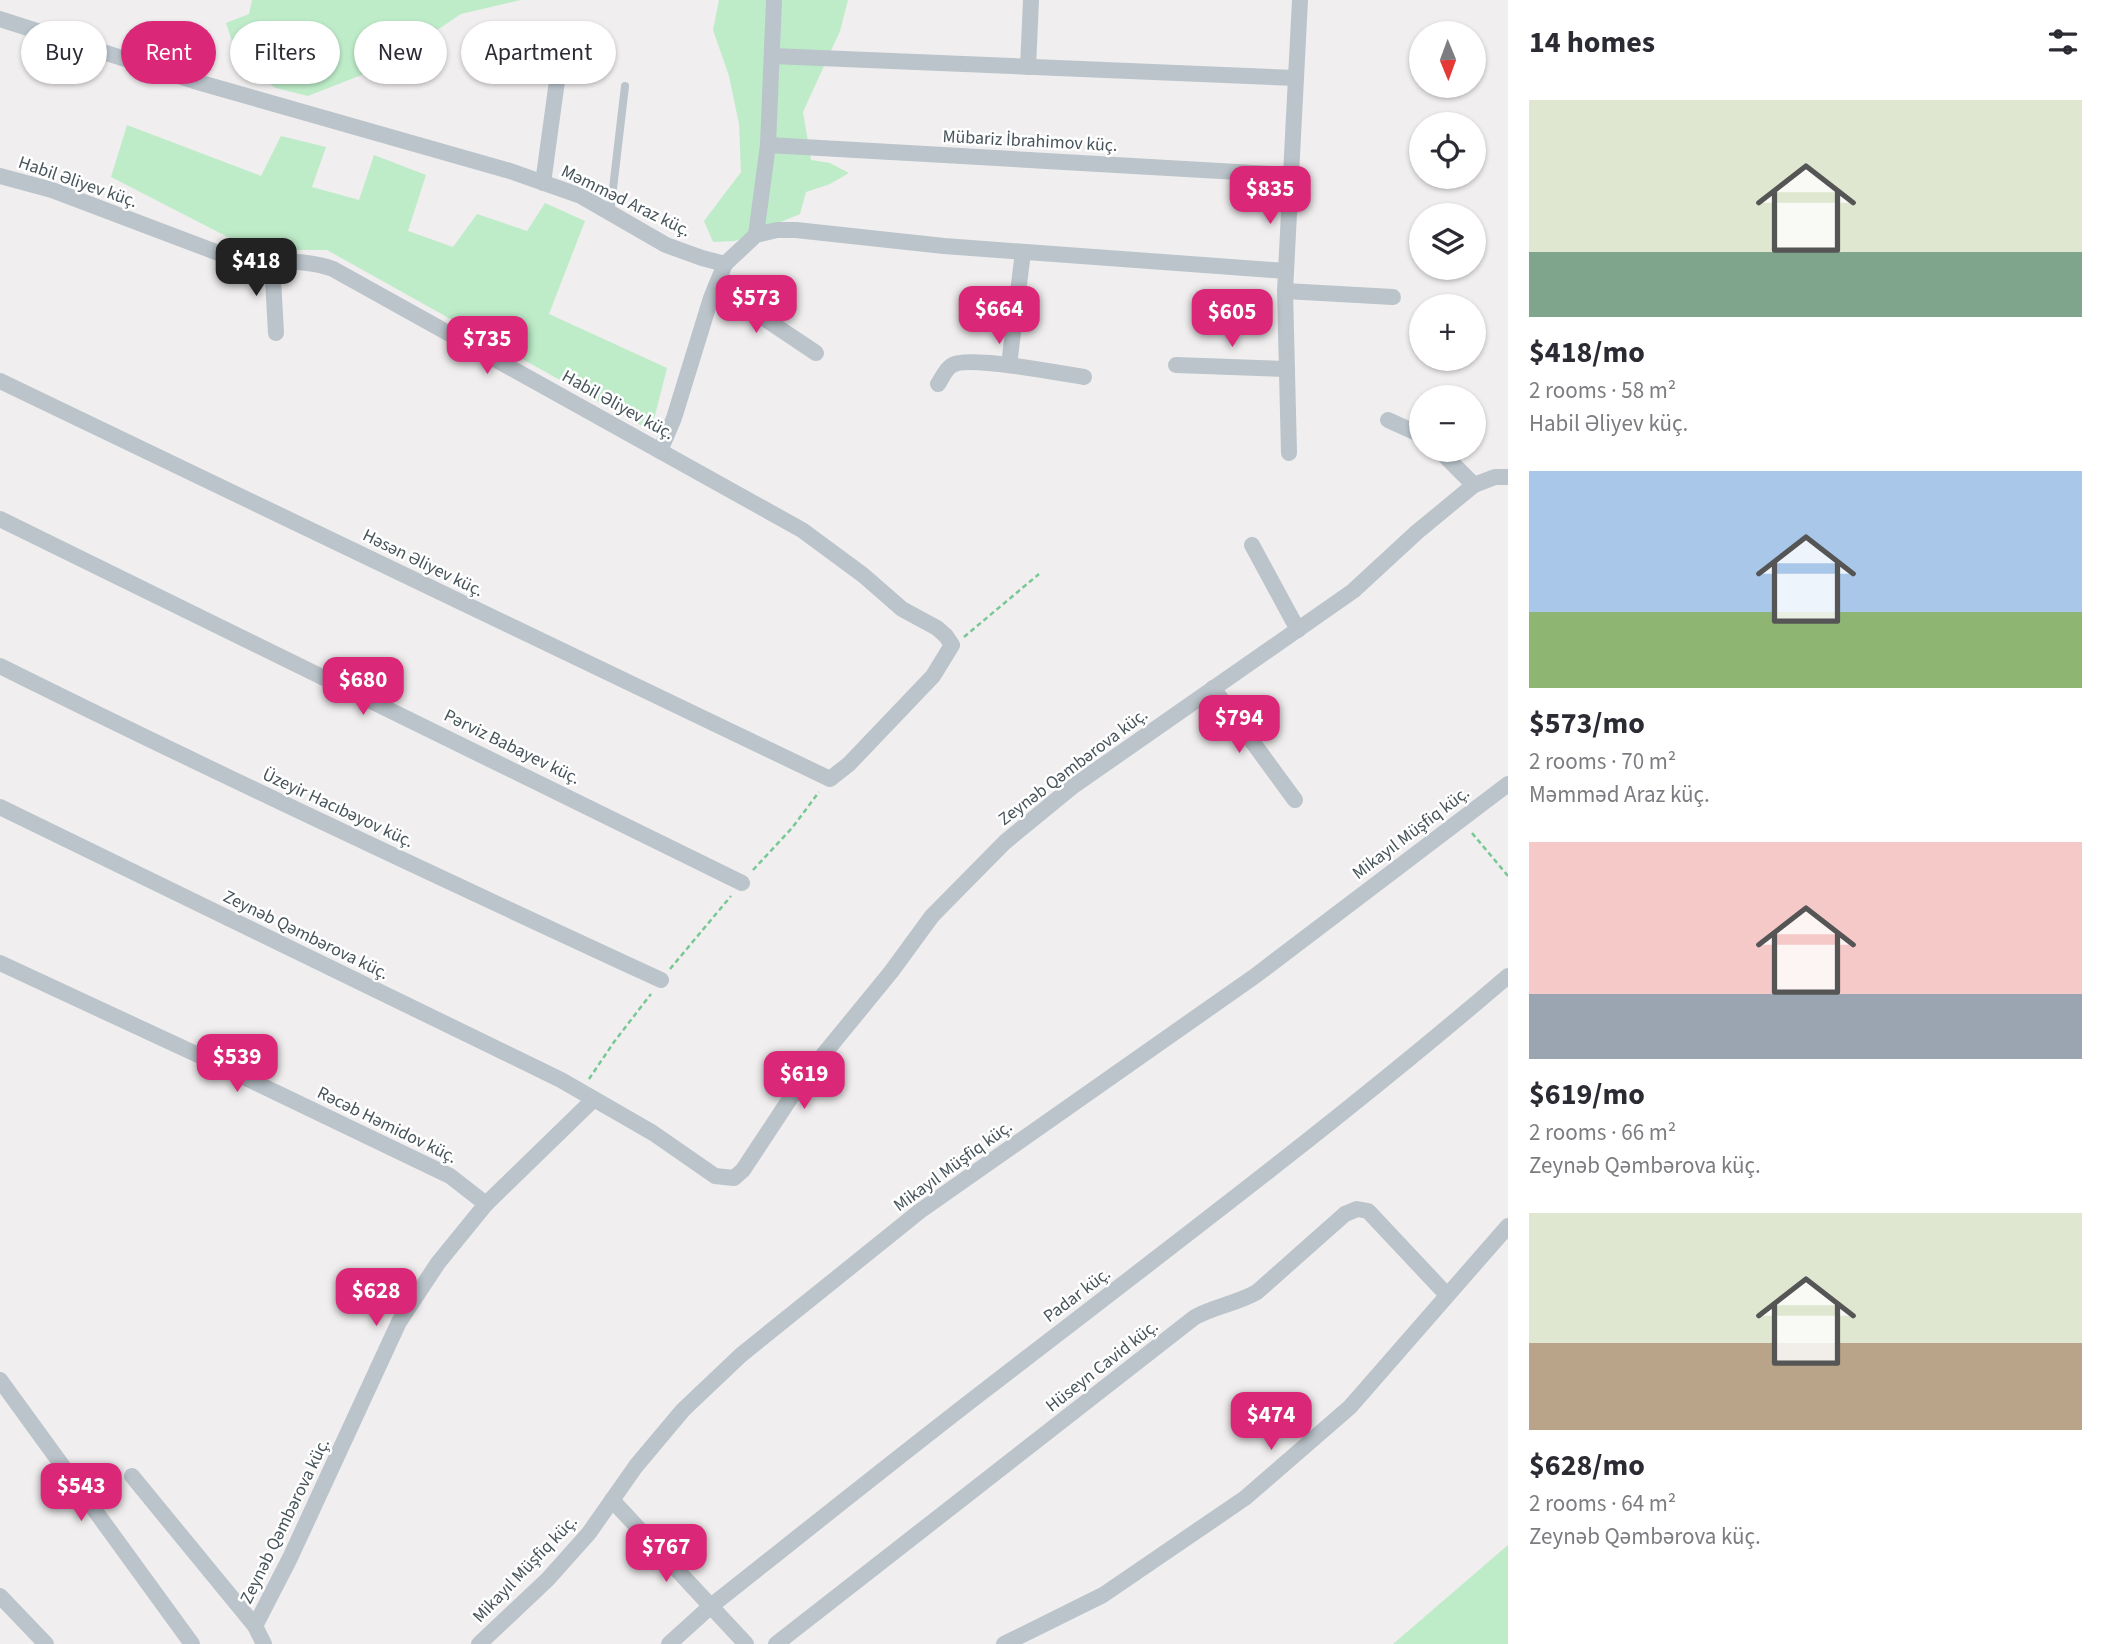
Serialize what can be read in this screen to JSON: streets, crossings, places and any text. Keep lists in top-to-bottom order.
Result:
{
  "streets": {
    "street": [
      "Mübariz İbrahimov küç.",
      "Habil Əliyev küç.",
      "Məmməd Araz küç.",
      "Həsən Əliyev küç.",
      "Pərviz Babayev küç.",
      "Zeynəb Qəmbərova küç.",
      "Üzeyir Hacıbəyov küç.",
      "Mikayıl Müşfiq küç.",
      "Rəcəb Həmidov küç.",
      "Padar küç.",
      "Hüseyn Cavid küç."
    ]
  },
  "crossings": [
    ["Zeynəb Qəmbərova küç.", "Rəcəb Həmidov küç."]
  ],
  "north": "bottom",
  "page": {
    "heading": "14 homes",
    "map_buttons": ["+", "−"],
    "chip": [
      "Buy",
      "Rent",
      "Filters",
      "New",
      "Apartment"
    ],
    "list": [
      {
        "name": "$418/mo",
        "note": "2 rooms · 58 m² · Habil Əliyev küç."
      },
      {
        "name": "$573/mo",
        "note": "2 rooms · 70 m² · Məmməd Araz küç."
      },
      {
        "name": "$619/mo",
        "note": "2 rooms · 66 m² · Zeynəb Qəmbərova küç."
      },
      {
        "name": "$628/mo",
        "note": "2 rooms · 64 m² · Zeynəb Qəmbərova küç."
      }
    ],
    "price": [
      "$835",
      "$418",
      "$573",
      "$664",
      "$605",
      "$735",
      "$680",
      "$794",
      "$539",
      "$619",
      "$628",
      "$474",
      "$543",
      "$767"
    ]
  }
}
